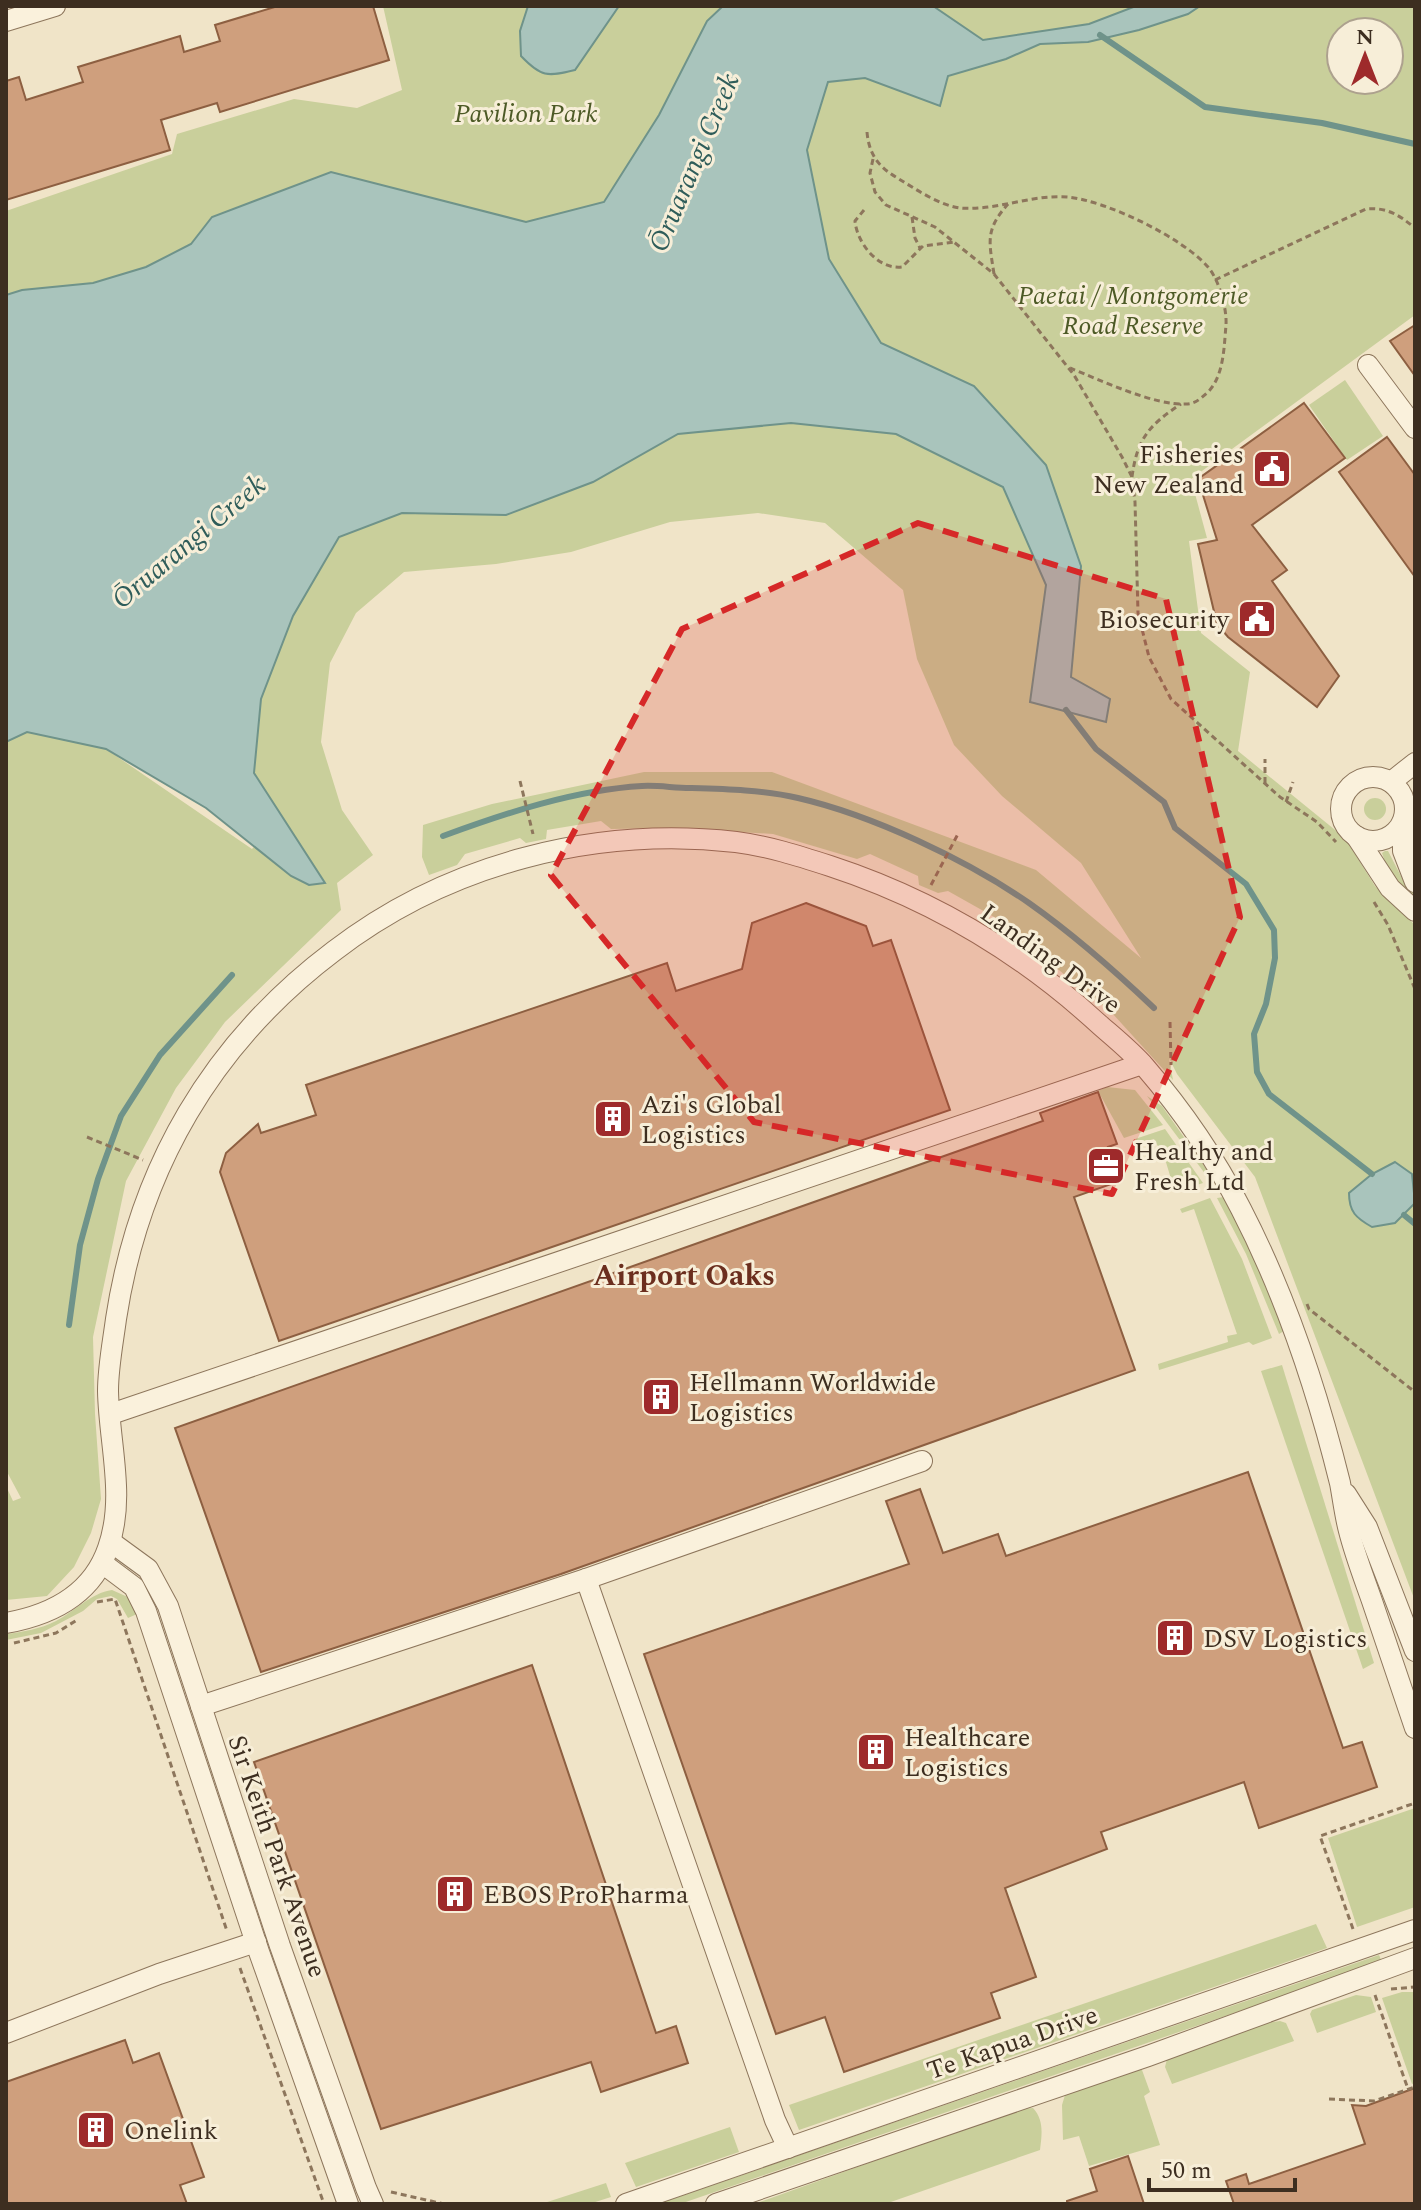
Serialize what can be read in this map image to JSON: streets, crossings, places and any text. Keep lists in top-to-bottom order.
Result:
{
  "streets": {
    "street": ["Landing Drive", "Sir Keith Park Avenue", "Te Kapua Drive"]
  },
  "crossings": [
    ["Landing Drive", "Sir Keith Park Avenue"]
  ],
  "districts": ["Airport Oaks"],
  "water": ["Ōruarangi Creek"],
  "parks": ["Pavilion Park", "Paetai / Montgomerie Road Reserve"],
  "places": {
    "public building": ["Fisheries New Zealand", "Biosecurity"],
    "building": [
      "Azi's Global Logistics",
      "Hellmann Worldwide Logistics",
      "DSV Logistics",
      "Healthcare Logistics",
      "EBOS ProPharma",
      "Onelink"
    ],
    "office": ["Healthy and Fresh Ltd"]
  },
  "scale_bar": "50 m",
  "north": "top"
}
